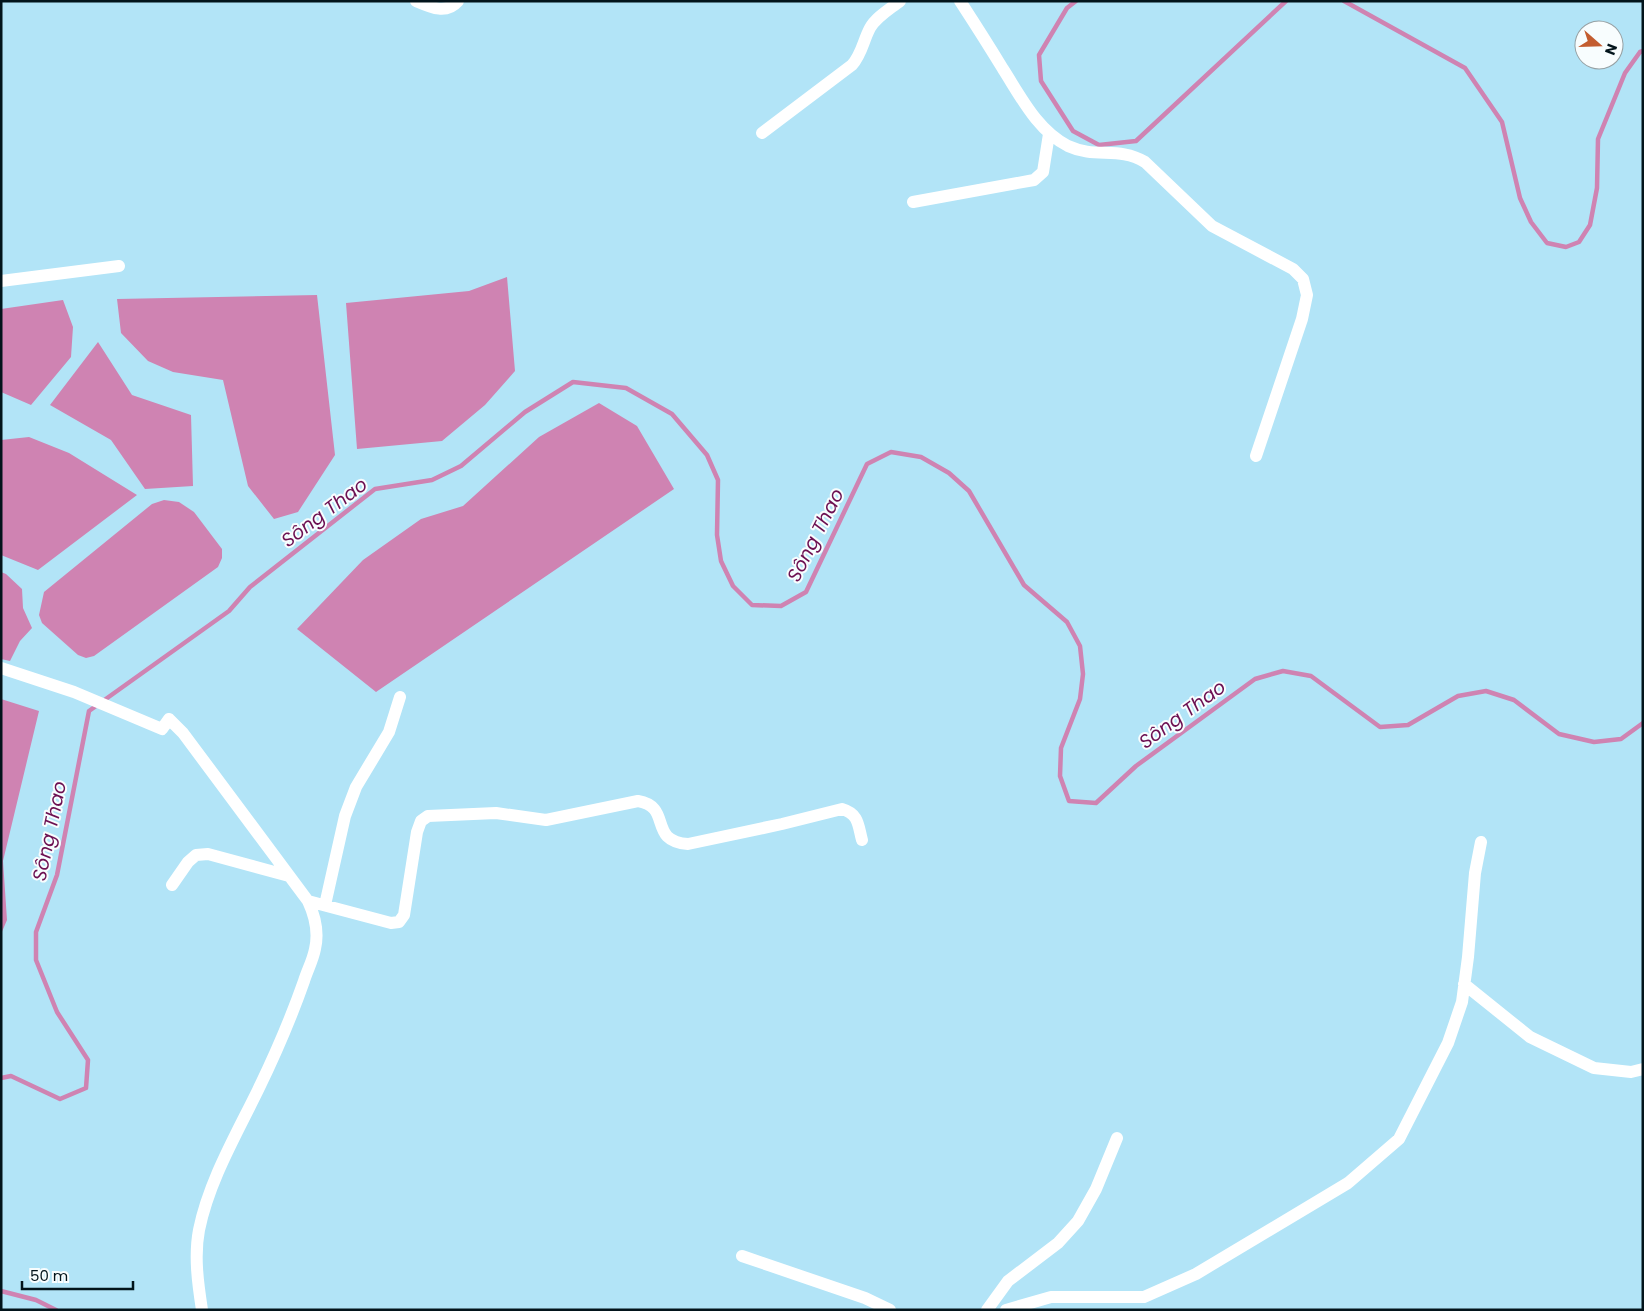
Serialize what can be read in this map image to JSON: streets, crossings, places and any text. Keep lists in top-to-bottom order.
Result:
{
  "water": ["Sông Thao"],
  "scale_bar": "50 m",
  "north": "right"
}
